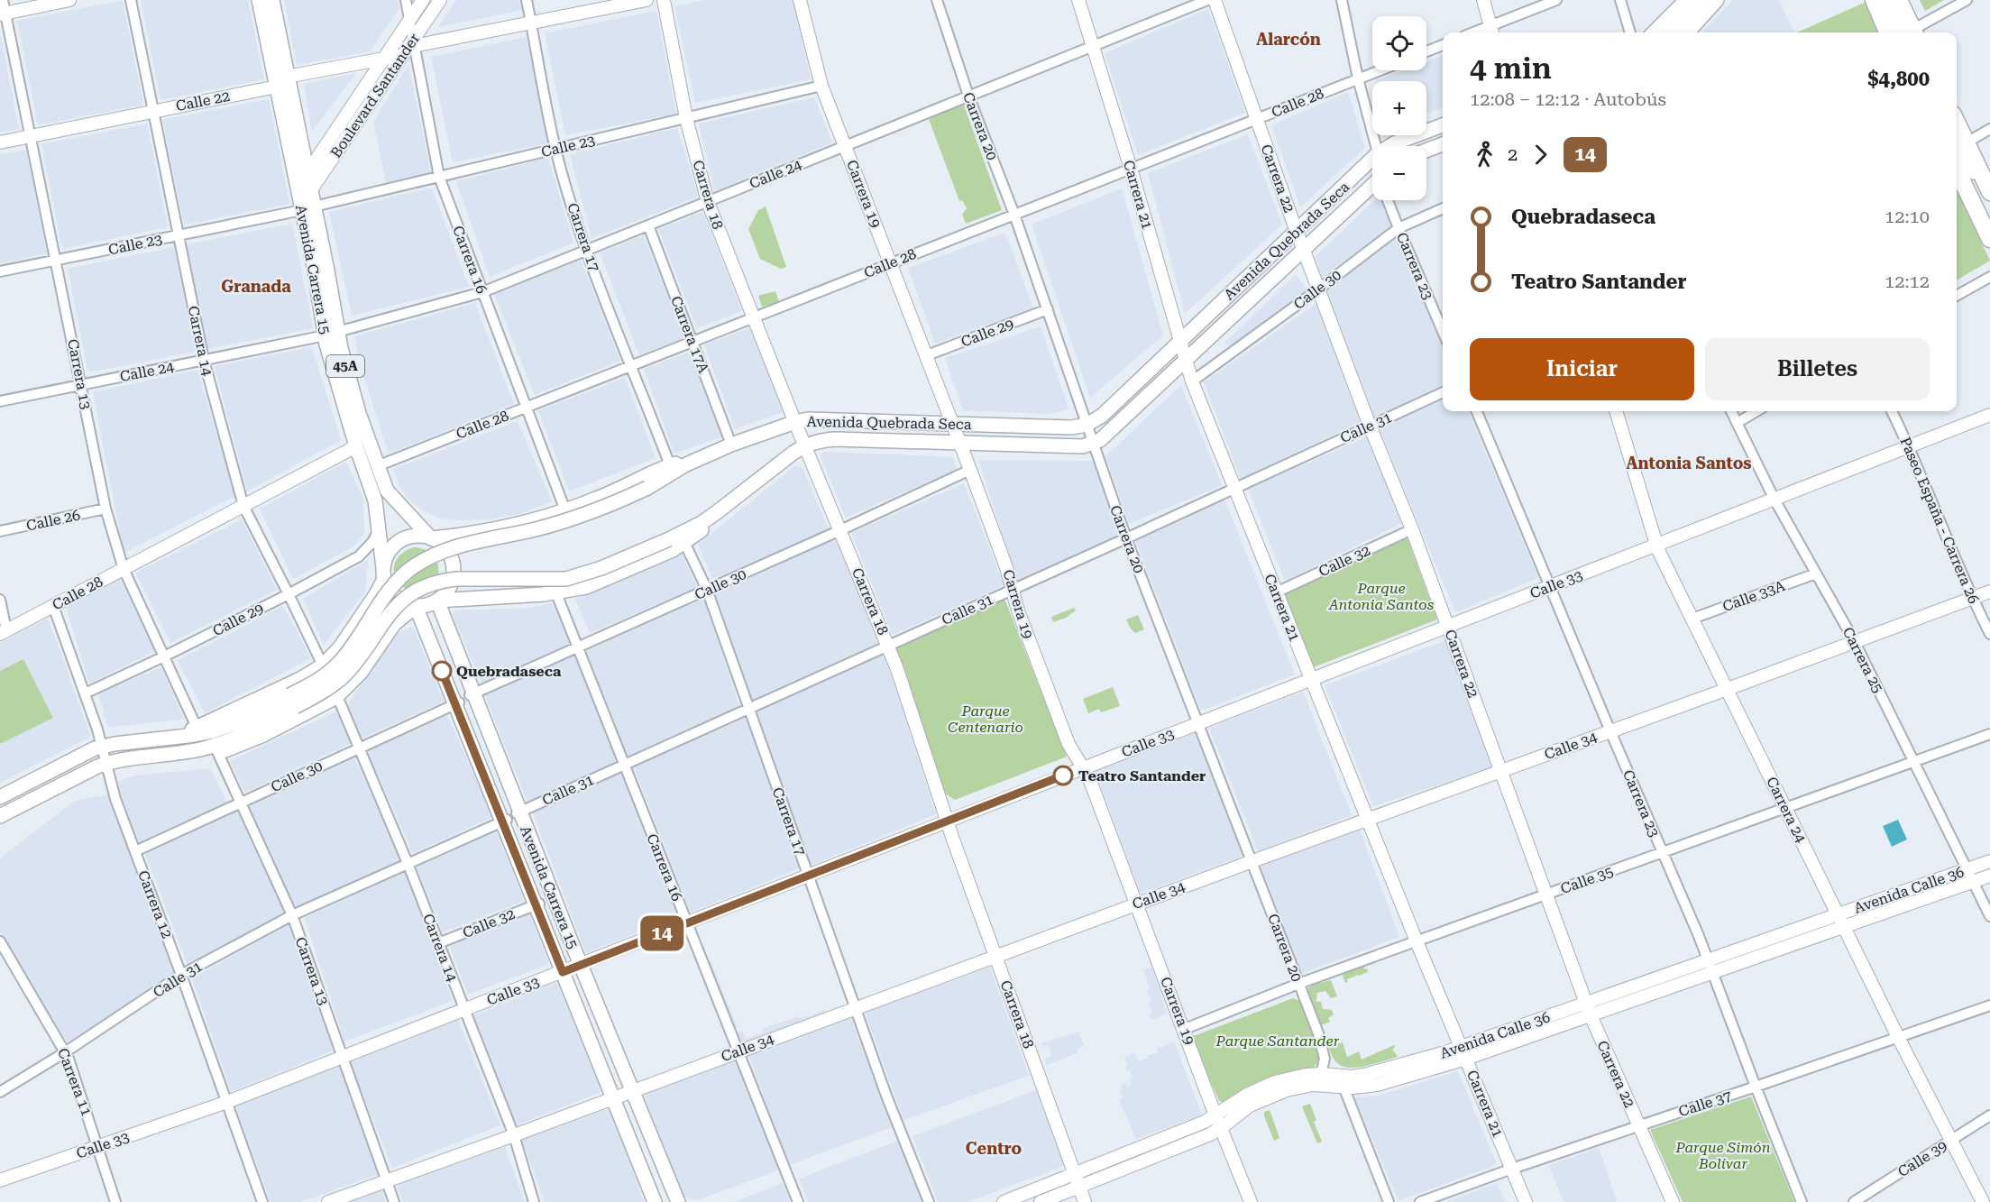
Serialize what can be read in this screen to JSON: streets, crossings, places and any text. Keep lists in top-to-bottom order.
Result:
{
  "streets": {
    "main road": ["Avenida Quebrada Seca", "Avenida Carrera 15", "45A"],
    "street": [
      "Boulevard Santander",
      "Calle 22",
      "Calle 28",
      "Carrera 20",
      "Calle 23",
      "Calle 24",
      "Carrera 22",
      "Carrera 19",
      "Carrera 18",
      "Carrera 21",
      "Carrera 17",
      "Carrera 16",
      "Carrera 23",
      "Calle 30",
      "Calle 29",
      "Carrera 17A",
      "Carrera 14",
      "Carrera 13",
      "Calle 31",
      "Calle 26",
      "Paseo España - Carrera 26",
      "Calle 32",
      "Calle 33",
      "Calle 33A",
      "Carrera 25",
      "Calle 34",
      "Carrera 24",
      "Calle 35",
      "Avenida Calle 36",
      "Carrera 12",
      "Carrera 11",
      "Calle 37",
      "Calle 39"
    ]
  },
  "crossings": [
    ["Boulevard Santander", "Carrera 16"],
    ["Boulevard Santander", "Avenida Carrera 15"],
    ["Calle 22", "Avenida Carrera 15"],
    ["Calle 22", "Carrera 14"],
    ["Calle 22", "Carrera 13"],
    ["Calle 28", "Carrera 20"],
    ["Calle 28", "Carrera 22"],
    ["Calle 28", "Carrera 19"],
    ["Calle 28", "Carrera 18"],
    ["Calle 28", "Carrera 21"],
    ["Calle 28", "Carrera 17"],
    ["Calle 28", "Carrera 16"],
    ["Calle 28", "Carrera 23"],
    ["Calle 28", "Avenida Carrera 15"],
    ["Calle 28", "Carrera 17A"],
    ["Calle 28", "Carrera 14"],
    ["Calle 28", "Carrera 13"],
    ["Calle 28", "Carrera 12"],
    ["Carrera 20", "Calle 24"],
    ["Carrera 20", "Avenida Quebrada Seca"],
    ["Carrera 20", "Calle 29"],
    ["Carrera 20", "Calle 31"],
    ["Carrera 20", "Calle 33"],
    ["Carrera 20", "Calle 34"],
    ["Carrera 20", "Calle 35"],
    ["Carrera 20", "Avenida Calle 36"],
    ["Calle 23", "Carrera 19"],
    ["Calle 23", "Carrera 18"],
    ["Calle 23", "Carrera 17"],
    ["Calle 23", "Carrera 16"],
    ["Calle 23", "Avenida Carrera 15"],
    ["Calle 23", "Carrera 14"],
    ["Calle 23", "Carrera 13"],
    ["Calle 24", "Carrera 19"],
    ["Calle 24", "Carrera 18"],
    ["Calle 24", "Carrera 21"],
    ["Calle 24", "Carrera 17"],
    ["Calle 24", "Carrera 16"],
    ["Calle 24", "Avenida Carrera 15"],
    ["Calle 24", "Carrera 17A"],
    ["Calle 24", "Carrera 14"],
    ["Calle 24", "Carrera 13"],
    ["Carrera 22", "Avenida Quebrada Seca"],
    ["Carrera 22", "Calle 30"],
    ["Carrera 22", "Calle 31"],
    ["Carrera 22", "Calle 32"],
    ["Carrera 22", "Calle 33"],
    ["Carrera 22", "Calle 34"],
    ["Carrera 22", "Calle 35"],
    ["Carrera 22", "Avenida Calle 36"],
    ["Carrera 22", "Calle 37"],
    ["Carrera 19", "Avenida Quebrada Seca"],
    ["Carrera 19", "Calle 30"],
    ["Carrera 19", "Calle 29"],
    ["Carrera 19", "Calle 31"],
    ["Carrera 19", "Calle 33"],
    ["Carrera 19", "Calle 34"],
    ["Carrera 19", "Calle 35"],
    ["Carrera 19", "Avenida Calle 36"],
    ["Carrera 18", "Avenida Quebrada Seca"],
    ["Carrera 18", "Calle 30"],
    ["Carrera 18", "Calle 31"],
    ["Carrera 18", "Calle 33"],
    ["Carrera 18", "Calle 34"],
    ["Carrera 18", "Avenida Calle 36"],
    ["Carrera 21", "Avenida Quebrada Seca"],
    ["Carrera 21", "Calle 30"],
    ["Carrera 21", "Calle 31"],
    ["Carrera 21", "Calle 32"],
    ["Carrera 21", "Calle 33"],
    ["Carrera 21", "Calle 34"],
    ["Carrera 21", "Calle 35"],
    ["Carrera 21", "Avenida Calle 36"],
    ["Carrera 21", "Calle 37"],
    ["Carrera 17", "Avenida Quebrada Seca"],
    ["Carrera 17", "Calle 30"],
    ["Carrera 17", "Calle 31"],
    ["Carrera 17", "Calle 33"],
    ["Carrera 17", "Calle 34"],
    ["Avenida Quebrada Seca", "Carrera 17A"],
    ["Avenida Quebrada Seca", "Carrera 13"],
    ["Carrera 16", "Calle 30"],
    ["Carrera 16", "Calle 31"],
    ["Carrera 16", "Calle 33"],
    ["Carrera 16", "Calle 34"],
    ["Carrera 23", "Calle 30"],
    ["Carrera 23", "Calle 33"],
    ["Carrera 23", "Calle 34"],
    ["Carrera 23", "Calle 35"],
    ["Carrera 23", "Avenida Calle 36"],
    ["Carrera 23", "Calle 37"],
    ["Avenida Carrera 15", "Calle 30"],
    ["Avenida Carrera 15", "Calle 29"],
    ["Avenida Carrera 15", "45A"],
    ["Avenida Carrera 15", "Calle 31"],
    ["Avenida Carrera 15", "Calle 32"],
    ["Avenida Carrera 15", "Calle 33"],
    ["Avenida Carrera 15", "Calle 34"],
    ["Calle 30", "Carrera 14"],
    ["Calle 30", "Carrera 13"],
    ["Calle 30", "Carrera 12"],
    ["Calle 29", "Carrera 14"],
    ["Calle 29", "Carrera 13"],
    ["Calle 29", "Carrera 12"],
    ["Carrera 14", "Calle 31"],
    ["Carrera 14", "Calle 32"],
    ["Carrera 14", "Calle 33"],
    ["Carrera 14", "Calle 34"],
    ["Carrera 13", "Calle 31"],
    ["Carrera 13", "Calle 26"],
    ["Carrera 13", "Calle 33"],
    ["Carrera 13", "Calle 34"],
    ["Calle 31", "Carrera 12"],
    ["Calle 31", "Carrera 11"],
    ["Paseo España - Carrera 26", "Calle 33"],
    ["Paseo España - Carrera 26", "Calle 34"],
    ["Calle 33", "Carrera 25"],
    ["Calle 33", "Carrera 24"],
    ["Calle 33", "Carrera 12"],
    ["Calle 33", "Carrera 11"],
    ["Calle 33A", "Carrera 25"],
    ["Calle 33A", "Carrera 24"],
    ["Carrera 25", "Calle 34"],
    ["Carrera 25", "Calle 35"],
    ["Carrera 25", "Avenida Calle 36"],
    ["Calle 34", "Carrera 24"],
    ["Carrera 24", "Calle 35"],
    ["Carrera 24", "Avenida Calle 36"],
    ["Carrera 24", "Calle 37"],
    ["Carrera 24", "Calle 39"]
  ],
  "districts": [
    "Alarcón",
    "Granada",
    "Antonia Santos",
    "Centro"
  ],
  "parks": [
    "Parque Antonia Santos",
    "Parque Centenario",
    "Parque Santander",
    "Parque Simón Bolívar"
  ],
  "places": ["Quebradaseca", "Teatro Santander"],
  "lines": ["bus line 14"],
  "page": {
    "on_map": "14",
    "map_buttons": ["+", "−"],
    "heading": ["4 min", "12:08 – 12:12 · Autobús", "$4,800"],
    "legs": ["2", "14"],
    "list": [
      {
        "name": "Quebradaseca",
        "value": "12:10"
      },
      {
        "name": "Teatro Santander",
        "value": "12:12"
      }
    ],
    "buttons": ["Iniciar", "Billetes"]
  }
}
